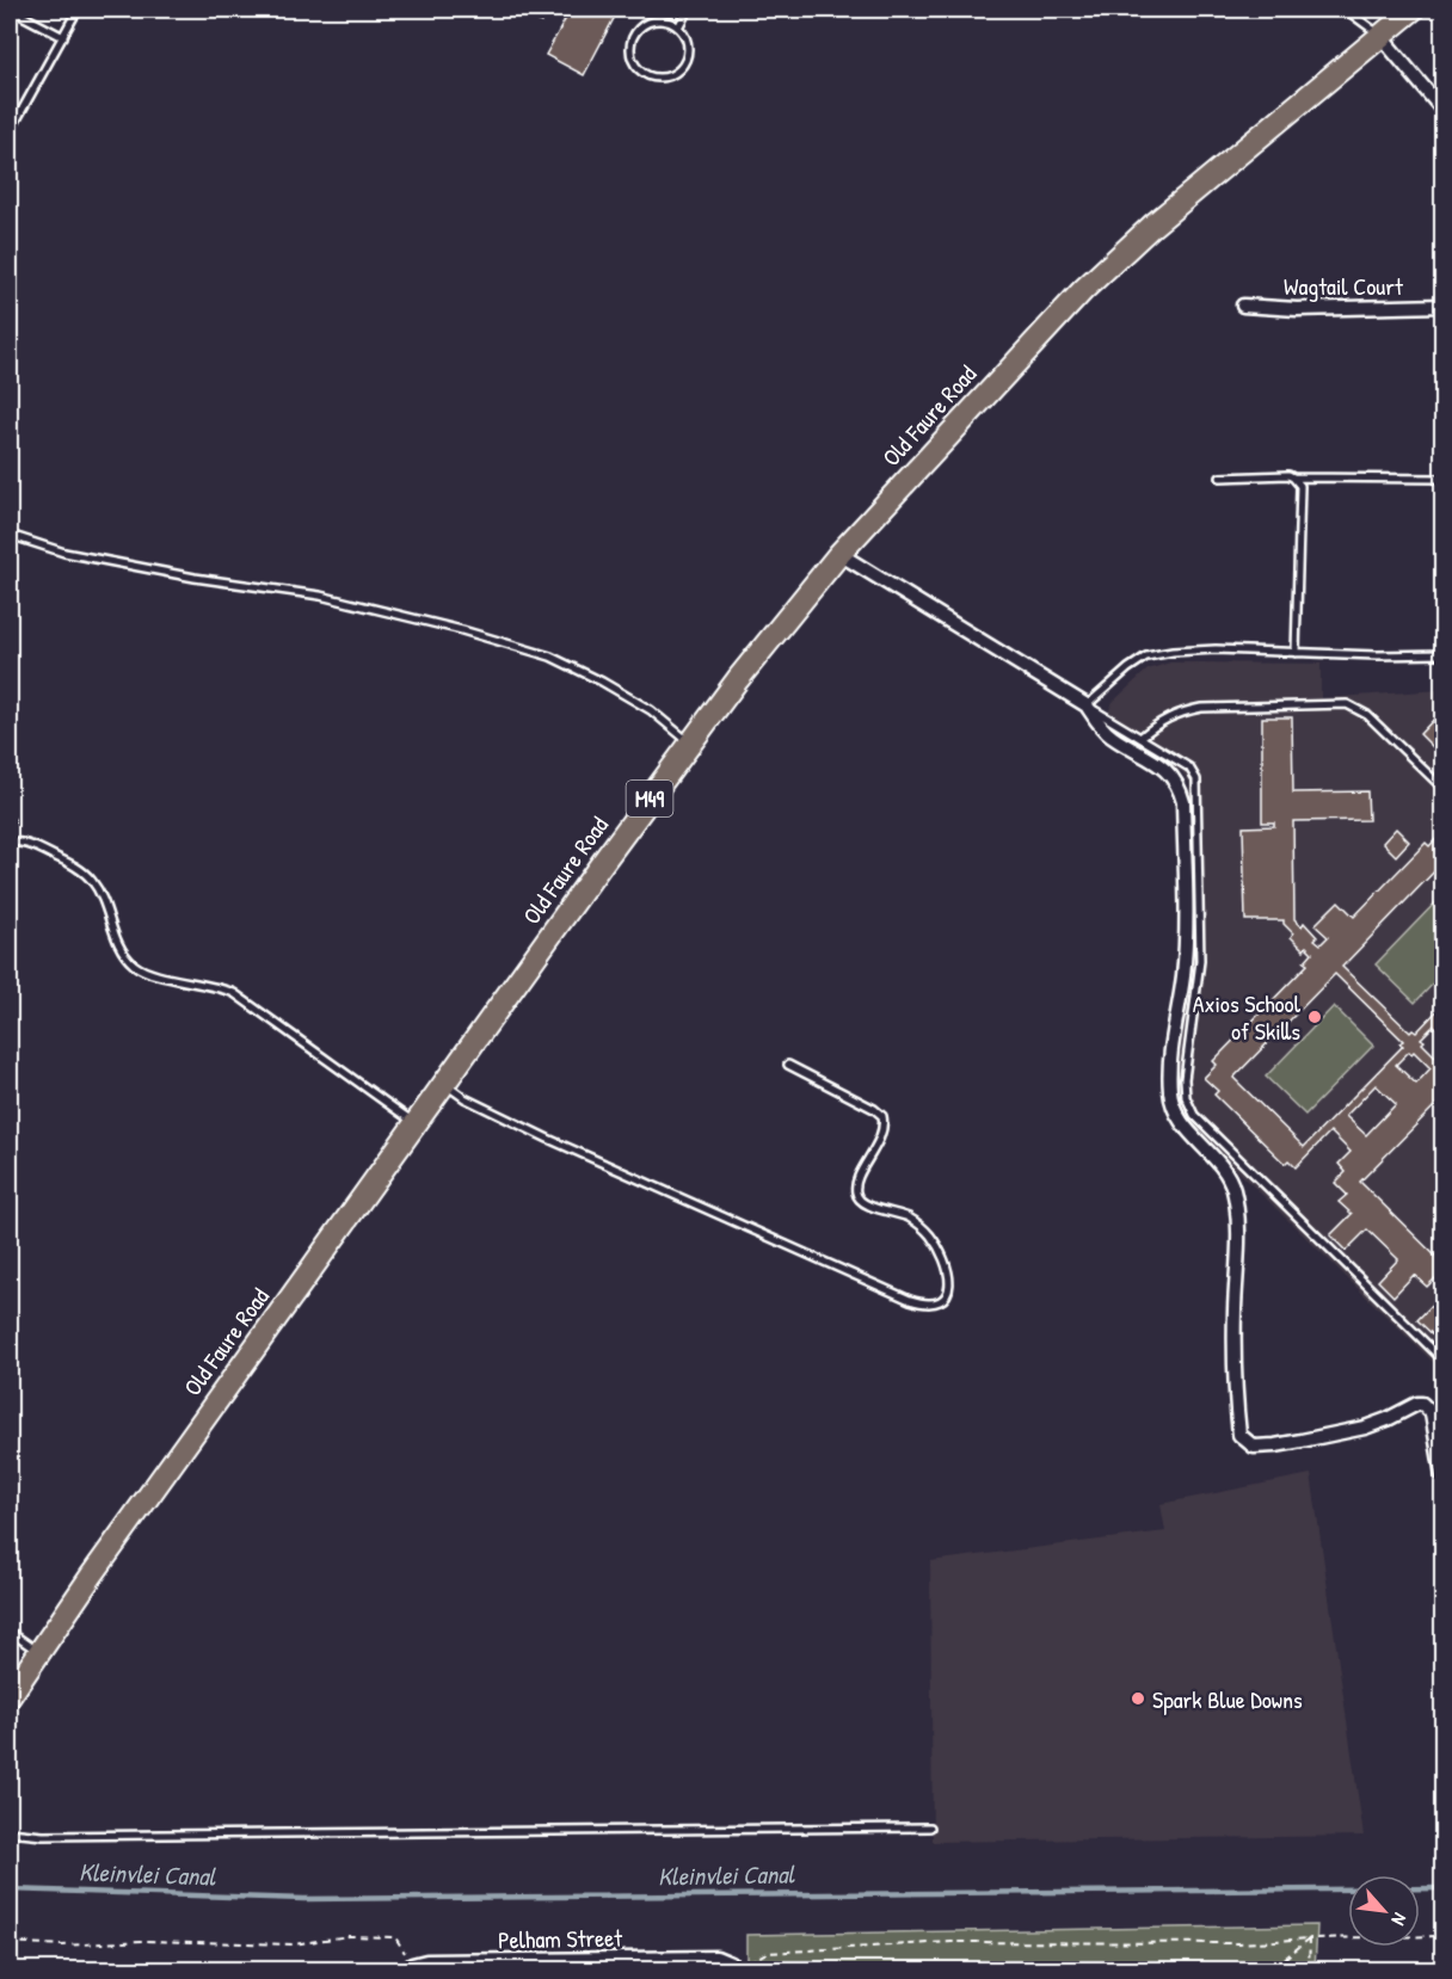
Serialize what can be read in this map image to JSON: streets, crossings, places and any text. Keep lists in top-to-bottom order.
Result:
{
  "streets": {
    "main road": ["Old Faure Road", "M49"],
    "street": ["Wagtail Court", "Pelham Street"]
  },
  "water": ["Kleinvlei Canal"],
  "places": ["Axios School of Skills", "Spark Blue Downs"],
  "north": "bottom right"
}
